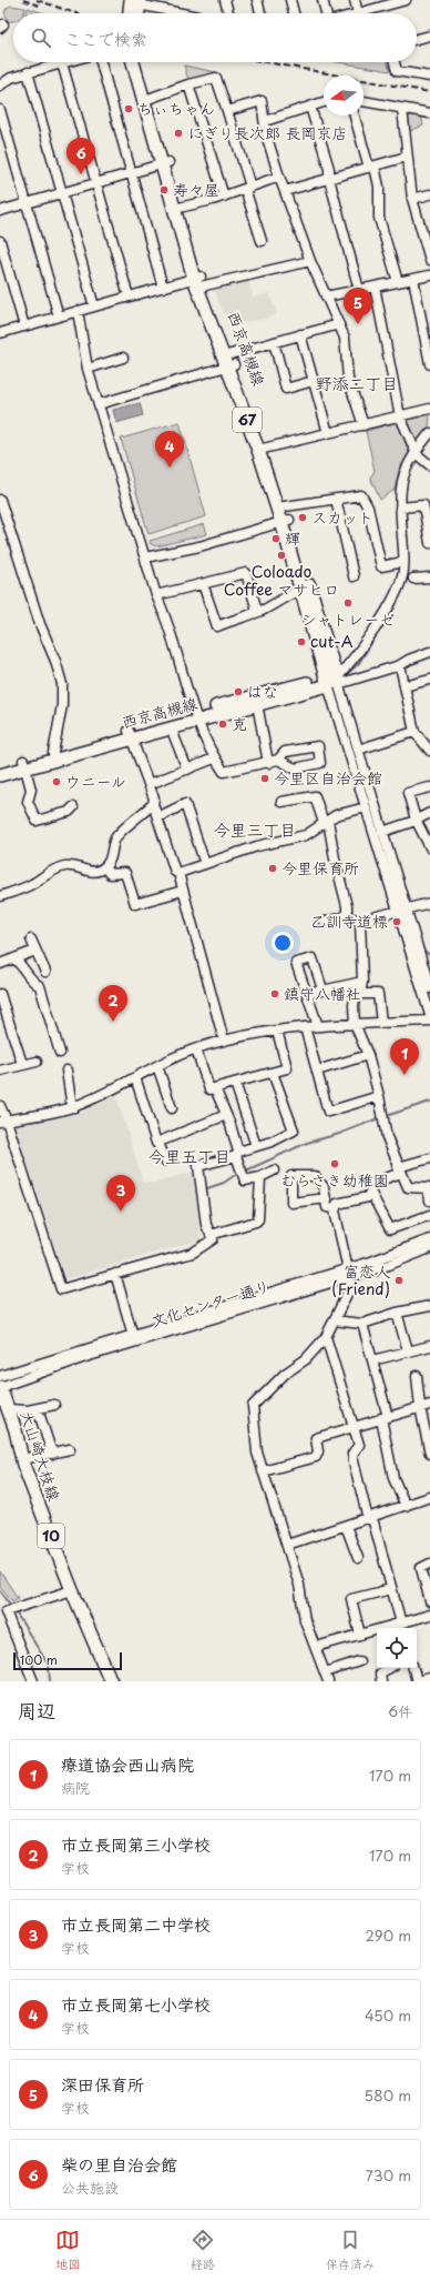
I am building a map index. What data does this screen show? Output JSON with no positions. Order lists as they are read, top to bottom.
{
  "streets": {
    "main road": [
      "西京高槻線",
      "67",
      "大山崎大枝線",
      "10"
    ],
    "street": ["文化センター通り"]
  },
  "crossings": [
    ["文化センター通り", "大山崎大枝線"]
  ],
  "districts": ["野添二丁目", "今里三丁目", "今里五丁目"],
  "places": [
    "ちぃちゃん",
    "にぎり長次郎 長岡京店",
    "寿々屋",
    "スカット",
    "輝",
    "Coloado Coffee マサヒロ",
    "シャトレーゼ",
    "cut-A",
    "はな",
    "克",
    "今里区自治会館",
    "ウニール",
    "今里保育所",
    "乙訓寺道標",
    "鎮守八幡社",
    "むらさき幼稚園",
    "富恋人 (Friend)"
  ],
  "scale_bar": "100 m",
  "north": "left",
  "page": {
    "search": "ここで検索",
    "pins": [
      "6",
      "5",
      "4",
      "2",
      "1",
      "3"
    ],
    "scale": "100 m",
    "heading": ["周辺", "6件"],
    "list": [
      {
        "mark": "1",
        "name": "療道協会西山病院",
        "note": "病院",
        "value": "170 m"
      },
      {
        "mark": "2",
        "name": "市立長岡第三小学校",
        "note": "学校",
        "value": "170 m"
      },
      {
        "mark": "3",
        "name": "市立長岡第二中学校",
        "note": "学校",
        "value": "290 m"
      },
      {
        "mark": "4",
        "name": "市立長岡第七小学校",
        "note": "学校",
        "value": "450 m"
      },
      {
        "mark": "5",
        "name": "深田保育所",
        "note": "学校",
        "value": "580 m"
      },
      {
        "mark": "6",
        "name": "柴の里自治会館",
        "note": "公共施設",
        "value": "730 m"
      }
    ],
    "nav": ["地図", "経路", "保存済み"]
  }
}
